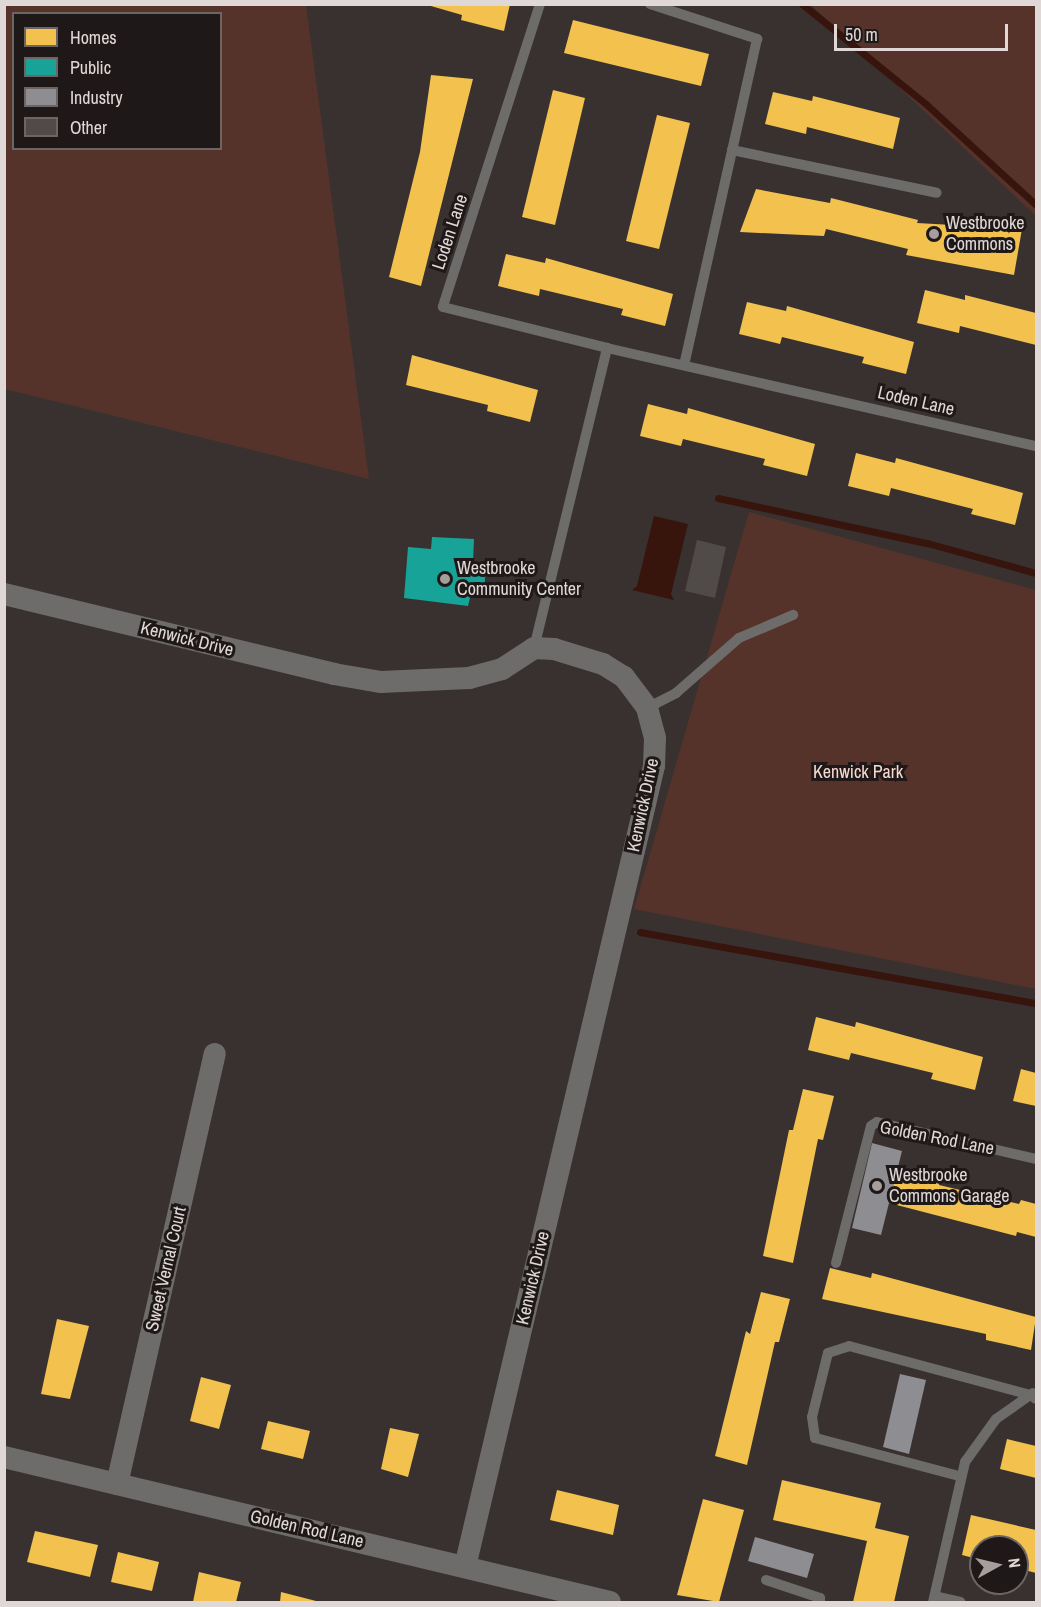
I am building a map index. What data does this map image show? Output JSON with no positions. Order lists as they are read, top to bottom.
{
  "streets": {
    "street": ["Kenwick Drive", "Golden Rod Lane", "Sweet Vernal Court"],
    "lane": ["Loden Lane"]
  },
  "crossings": [
    ["Kenwick Drive", "Golden Rod Lane"],
    ["Golden Rod Lane", "Sweet Vernal Court"]
  ],
  "parks": ["Kenwick Park"],
  "places": ["Westbrooke Commons", "Westbrooke Community Center", "Westbrooke Commons Garage"],
  "legend": [
    "Homes",
    "Public",
    "Industry",
    "Other"
  ],
  "scale_bar": "50 m",
  "north": "right"
}
